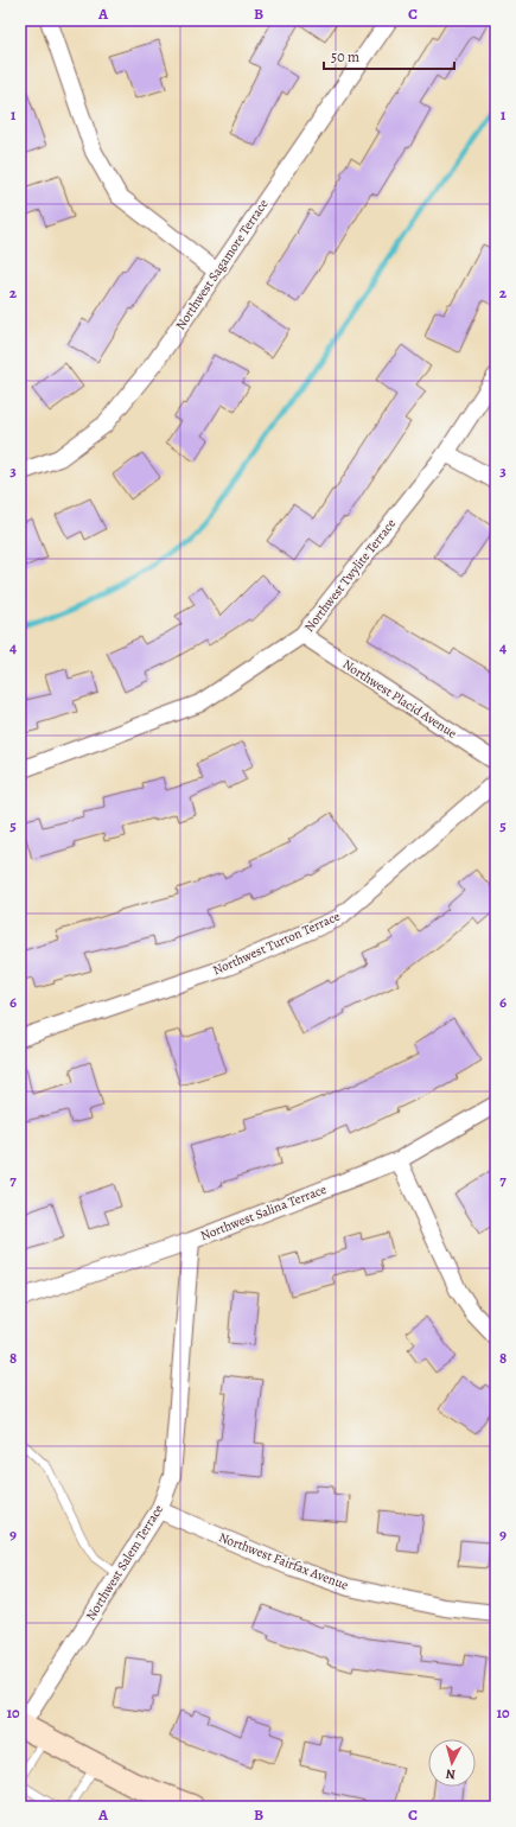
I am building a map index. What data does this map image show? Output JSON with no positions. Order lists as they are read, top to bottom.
{
  "streets": {
    "street": [
      "Northwest Sagamore Terrace",
      "Northwest Twylite Terrace",
      "Northwest Placid Avenue",
      "Northwest Turton Terrace",
      "Northwest Salina Terrace",
      "Northwest Fairfax Avenue",
      "Northwest Salem Terrace"
    ]
  },
  "crossings": [
    ["Northwest Twylite Terrace", "Northwest Placid Avenue"],
    ["Northwest Salina Terrace", "Northwest Salem Terrace"],
    ["Northwest Fairfax Avenue", "Northwest Salem Terrace"]
  ],
  "scale_bar": "50 m",
  "north": "bottom",
  "grid": {
    "columns": ["A", "B", "C"],
    "rows": [
      "1",
      "2",
      "3",
      "4",
      "5",
      "6",
      "7",
      "8",
      "9",
      "10"
    ]
  }
}
